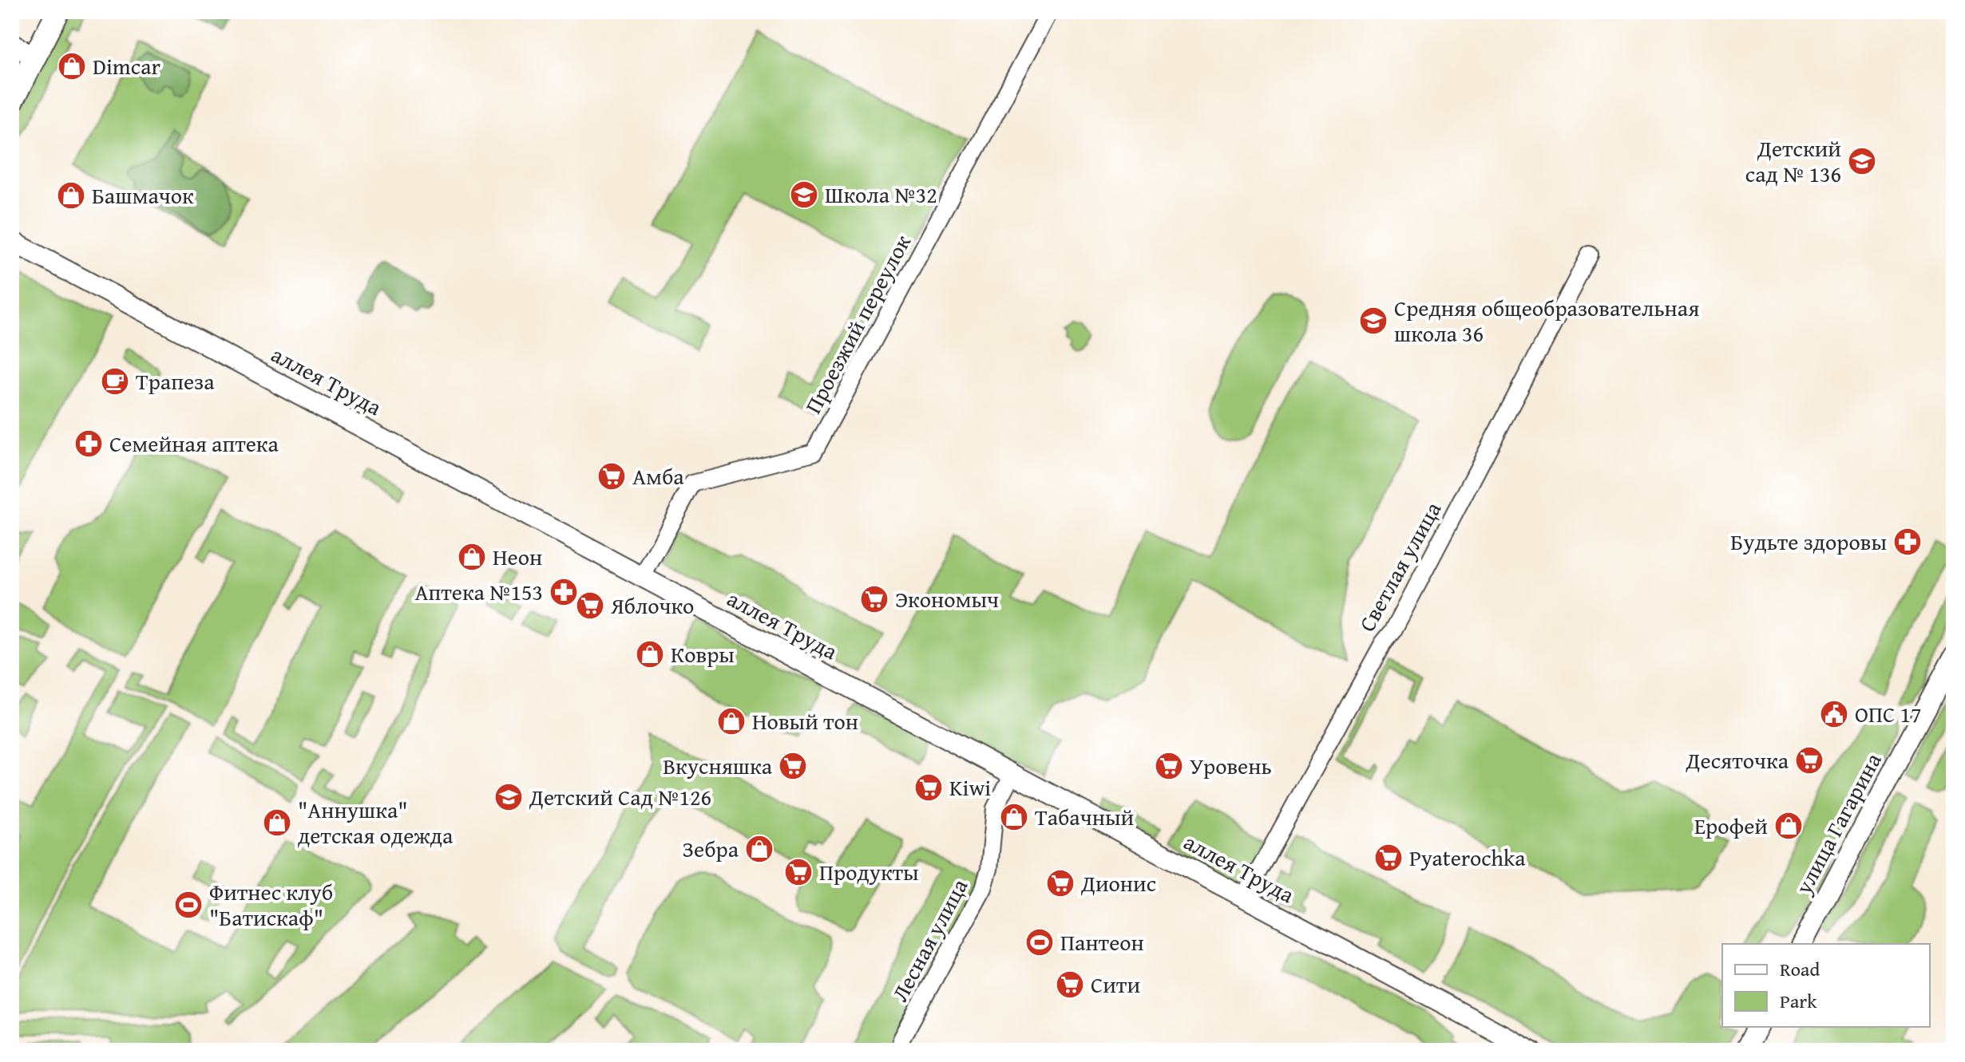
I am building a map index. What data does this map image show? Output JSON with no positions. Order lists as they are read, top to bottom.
{
  "streets": {
    "street": [
      "Проезжий переулок",
      "аллея Труда",
      "Светлая улица",
      "улица Гагарина",
      "Лесная улица"
    ]
  },
  "crossings": [
    ["Проезжий переулок", "аллея Труда"],
    ["аллея Труда", "Светлая улица"],
    ["аллея Труда", "Лесная улица"]
  ],
  "places": {
    "shop": [
      "Dimcar",
      "Башмачок",
      "Неон",
      "Ковры",
      "Новый тон",
      "Табачный",
      "\"Аннушка\" детская одежда",
      "Ерофей",
      "Зебра"
    ],
    "school or university": [
      "Детский сад № 136",
      "Школа №32",
      "Средняя общеобразовательная школа 36",
      "Детский Сад №126"
    ],
    "cafe": ["Трапеза"],
    "pharmacy": ["Семейная аптека", "Будьте здоровы", "Аптека №153"],
    "supermarket": [
      "Амба",
      "Экономыч",
      "Яблочко",
      "Десяточка",
      "Вкусняшка",
      "Уровень",
      "Kiwi",
      "Pyaterochka",
      "Продукты",
      "Дионис",
      "Сити"
    ],
    "public building": ["ОПС 17"],
    "sports": ["Фитнес клуб \"Батискаф\"", "Пантеон"]
  },
  "legend": ["Road", "Park"]
}
